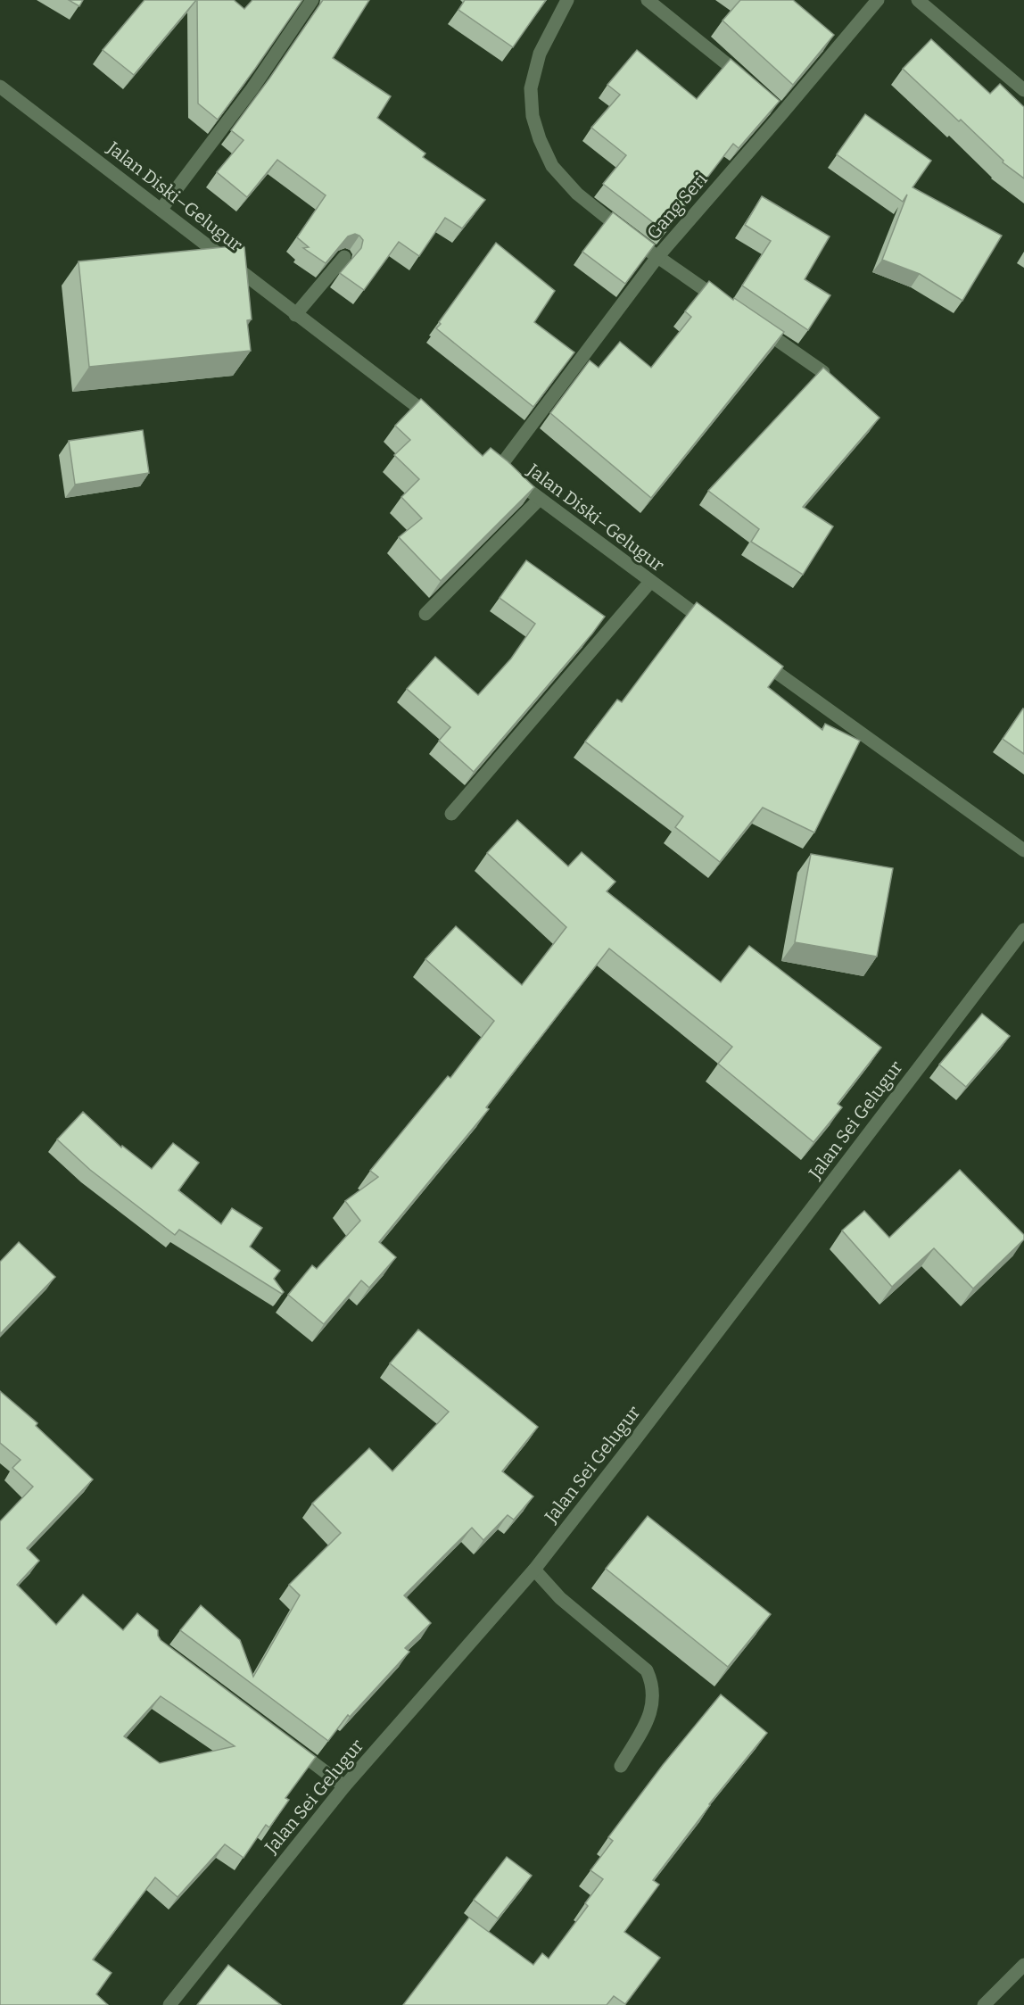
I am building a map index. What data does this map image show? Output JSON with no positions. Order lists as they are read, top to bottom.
{
  "streets": {
    "street": ["Jalan Diski–Gelugur", "Gang Seri", "Jalan Sei Gelugur"]
  },
  "crossings": [
    ["Jalan Diski–Gelugur", "Gang Seri"]
  ]
}
